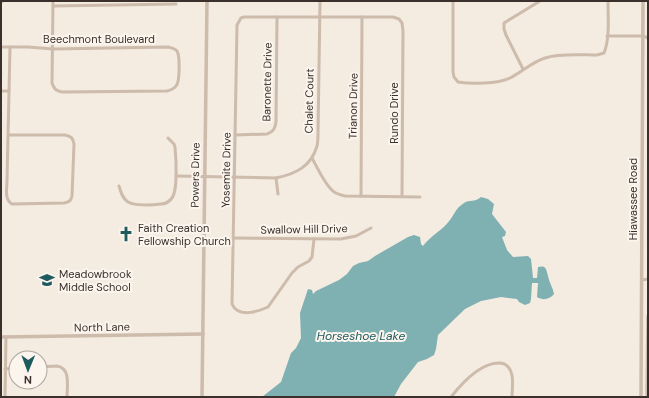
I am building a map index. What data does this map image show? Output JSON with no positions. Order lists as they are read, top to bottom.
{
  "streets": {
    "street": [
      "Beechmont Boulevard",
      "Baronette Drive",
      "Chalet Court",
      "Trianon Drive",
      "Rundo Drive",
      "Yosemite Drive",
      "Powers Drive",
      "Hiawassee Road",
      "Swallow Hill Drive",
      "North Lane"
    ]
  },
  "crossings": [
    ["Baronette Drive", "Yosemite Drive"],
    ["Trianon Drive", "Rundo Drive"],
    ["Yosemite Drive", "Swallow Hill Drive"],
    ["Powers Drive", "North Lane"]
  ],
  "water": ["Horseshoe Lake"],
  "places": {
    "church": ["Faith Creation Fellowship Church"],
    "school or university": ["Meadowbrook Middle School"]
  },
  "north": "bottom"
}
